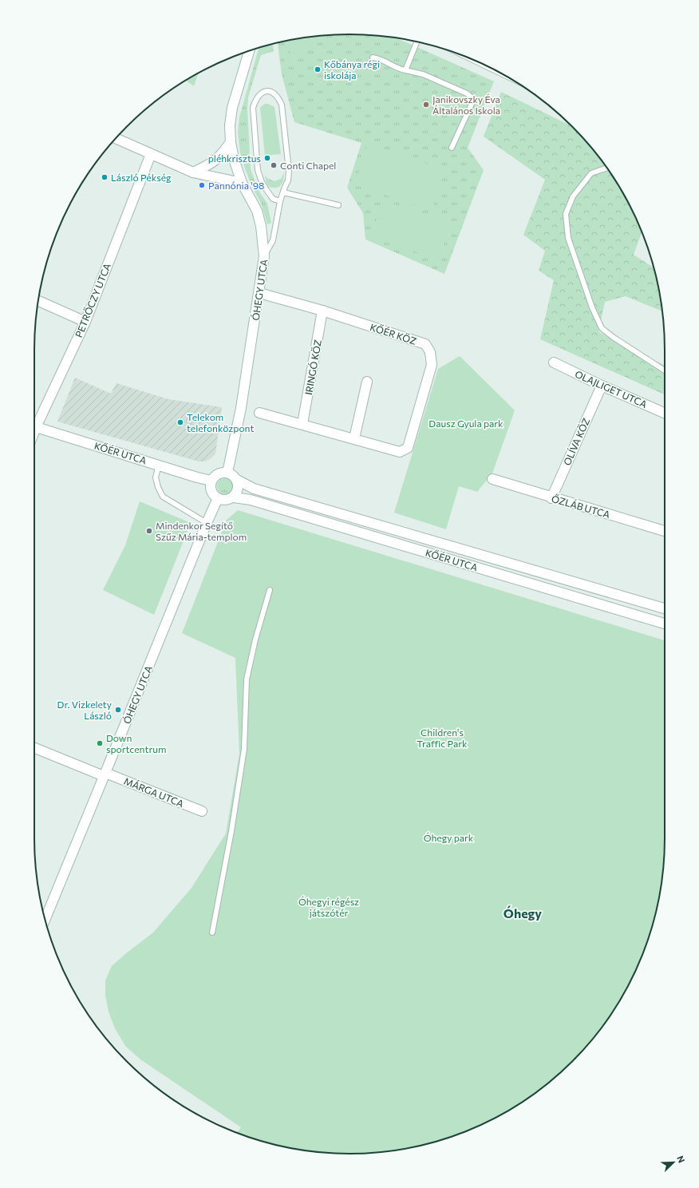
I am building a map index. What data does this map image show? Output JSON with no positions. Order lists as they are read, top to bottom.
{
  "streets": {
    "street": [
      "ÓHEGY UTCA",
      "PETRŐCZY UTCA",
      "KŐÉR KÖZ",
      "IRINGÓ KÖZ",
      "OLAJLIGET UTCA",
      "OLÍVA KÖZ",
      "KŐÉR UTCA",
      "ŐZLÁB UTCA",
      "MÁRGA UTCA"
    ]
  },
  "crossings": [
    ["ÓHEGY UTCA", "KŐÉR KÖZ"],
    ["ÓHEGY UTCA", "KŐÉR UTCA"],
    ["ÓHEGY UTCA", "MÁRGA UTCA"],
    ["KŐÉR KÖZ", "IRINGÓ KÖZ"],
    ["OLAJLIGET UTCA", "OLÍVA KÖZ"],
    ["OLÍVA KÖZ", "ŐZLÁB UTCA"]
  ],
  "districts": ["Óhegy"],
  "parks": [
    "Dausz Gyula park",
    "Children's Traffic Park",
    "Óhegy park",
    "Óhegyi régész játszótér"
  ],
  "places": [
    "Kőbánya régi iskolája",
    "Janikovszky Éva Általános Iskola",
    "pléhkrisztus",
    "Conti Chapel",
    "László Pékség",
    "Pannónia '98",
    "Telekom telefonközpont",
    "Mindenkor Segítő Szűz Mária-templom",
    "Dr. Vizkelety László",
    "Down sportcentrum"
  ],
  "north": "top right"
}
